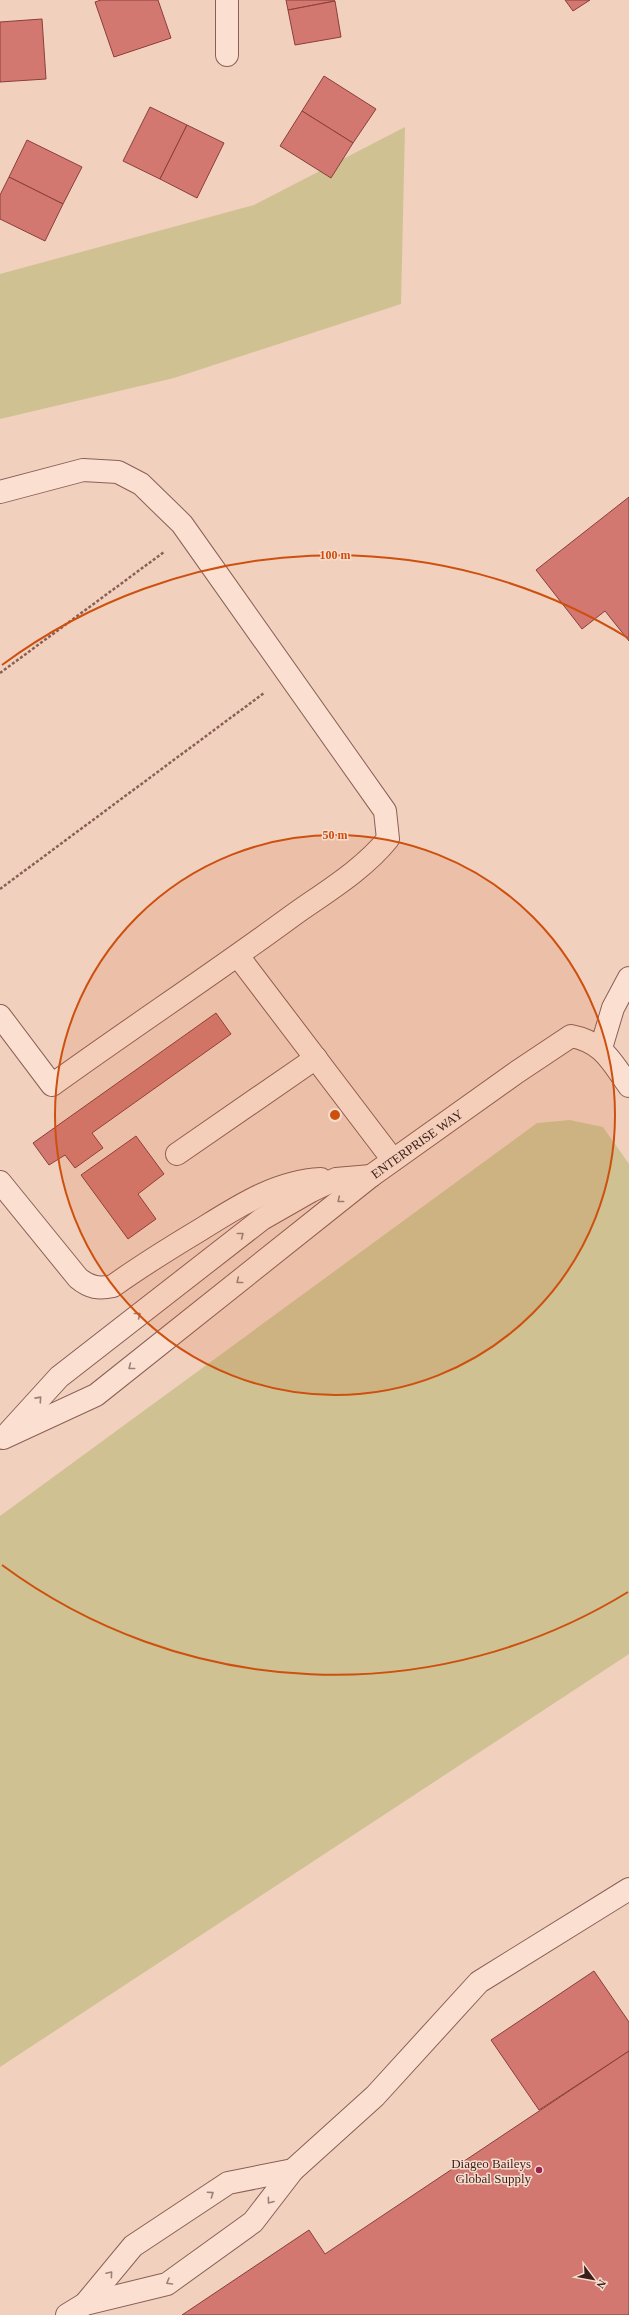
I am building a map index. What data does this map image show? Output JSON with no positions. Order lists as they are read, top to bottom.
{
  "streets": {
    "street": ["ENTERPRISE WAY"]
  },
  "places": ["Diageo Baileys Global Supply"],
  "north": "bottom right",
  "rings": ["100 m", "50 m"]
}
